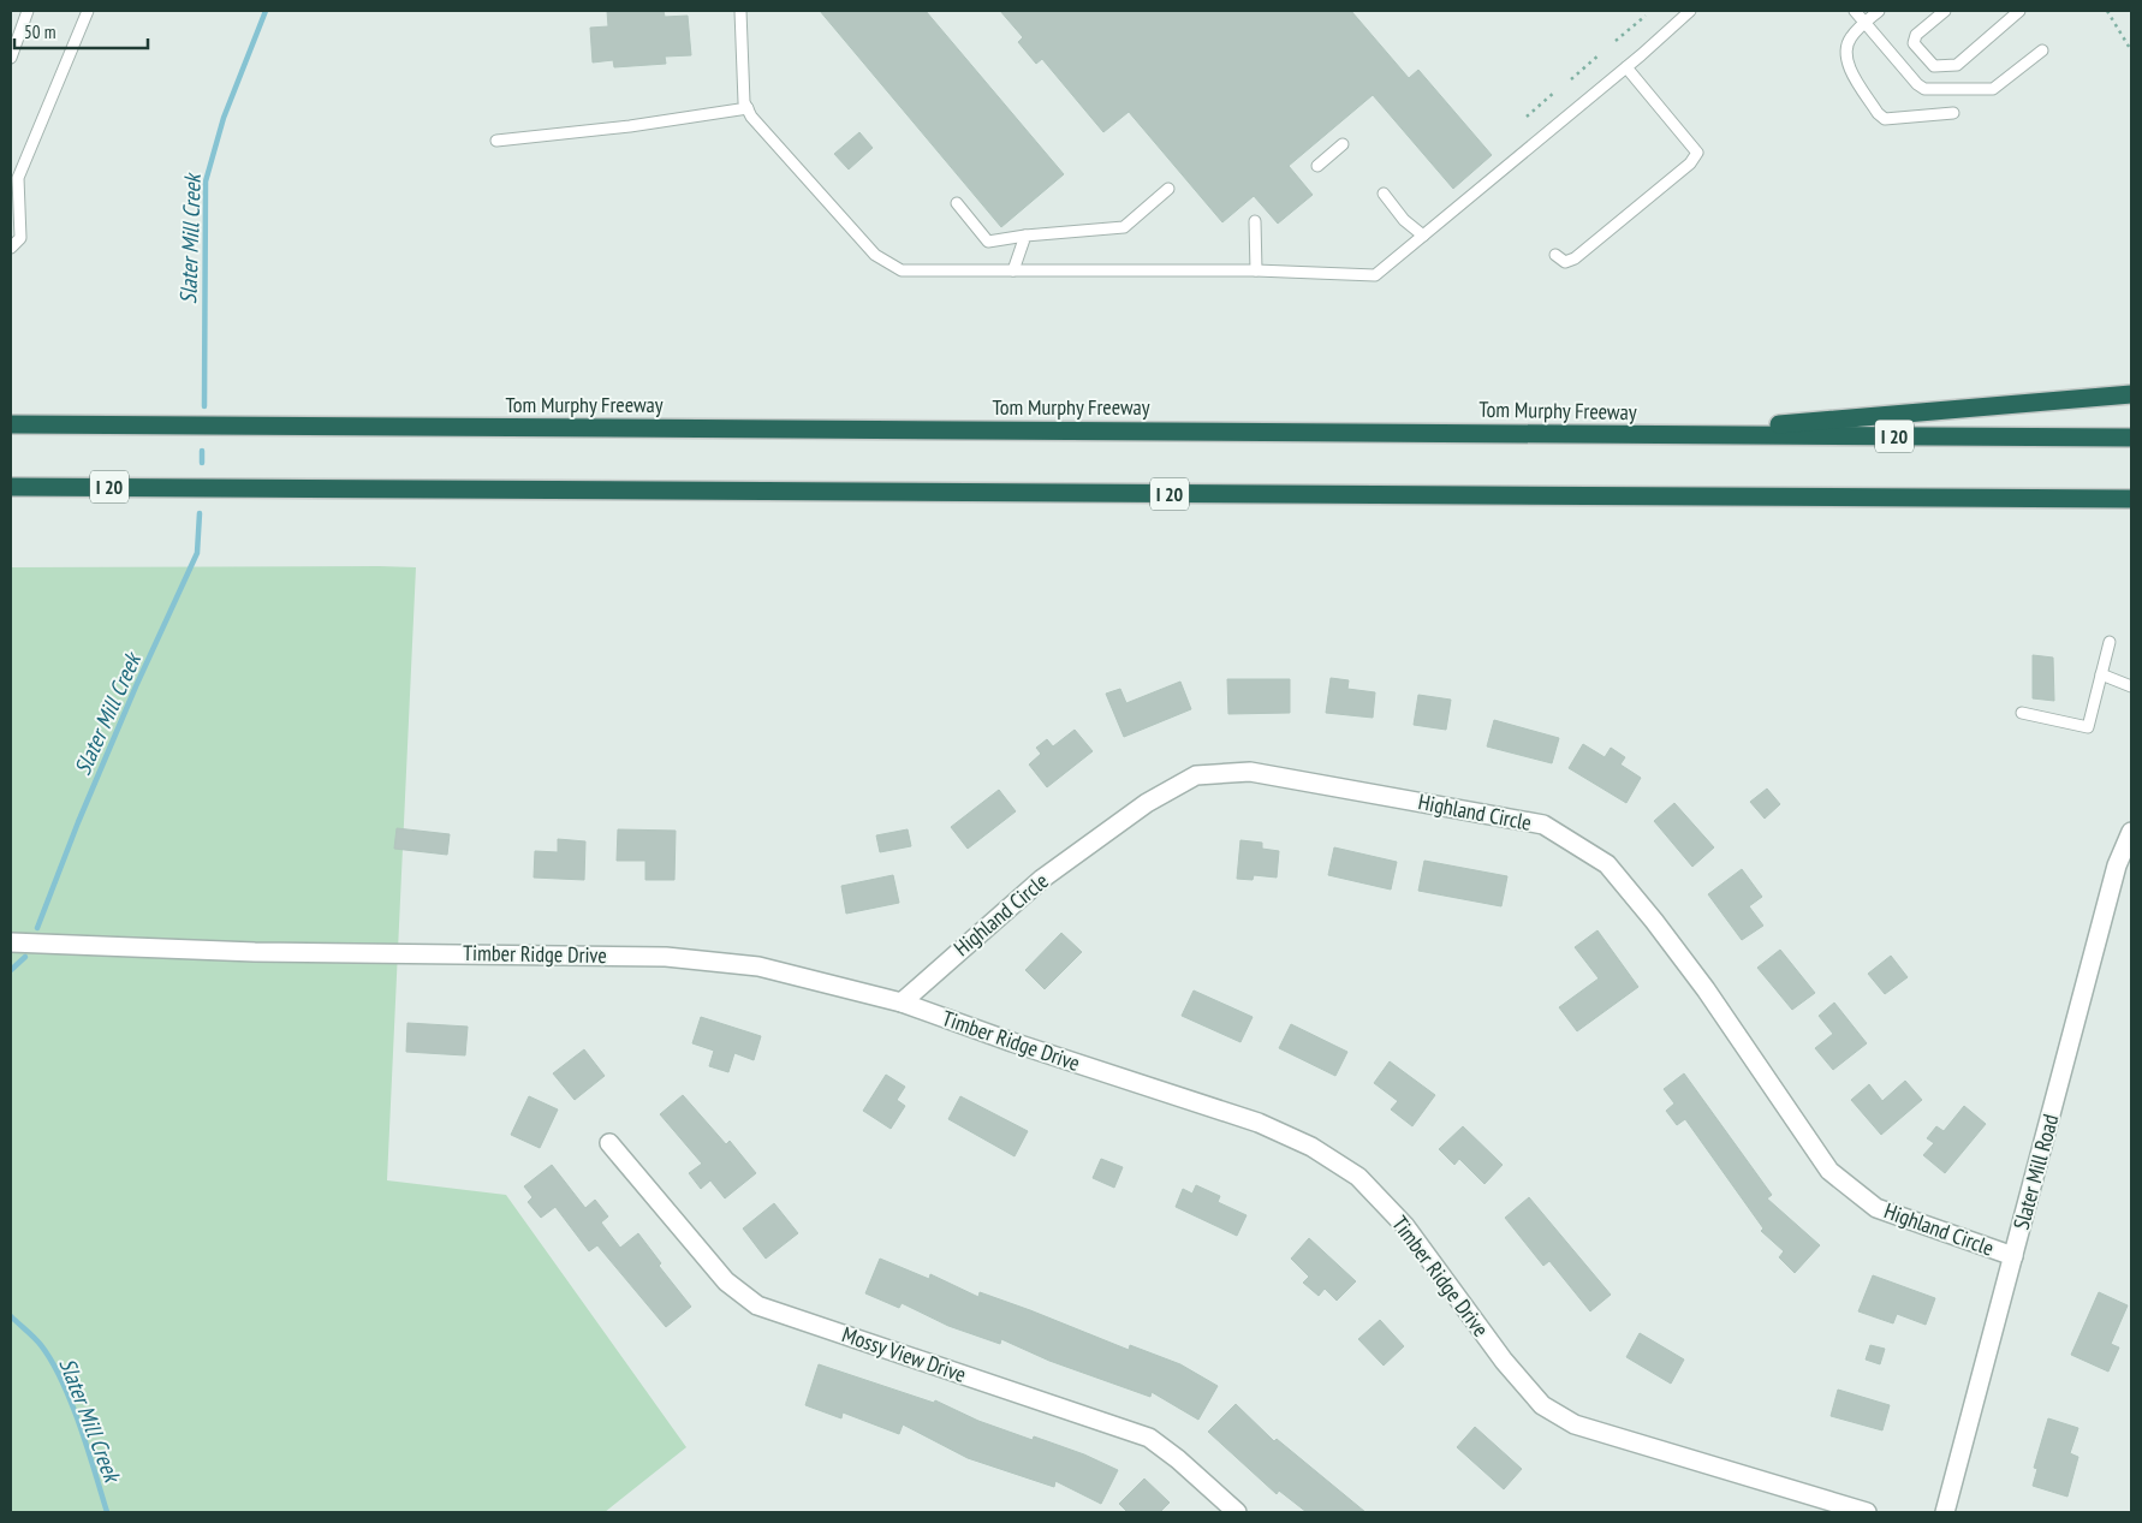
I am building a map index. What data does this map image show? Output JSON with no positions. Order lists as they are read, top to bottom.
{
  "streets": {
    "highway": ["Tom Murphy Freeway", "I 20"],
    "street": [
      "Highland Circle",
      "Timber Ridge Drive",
      "Slater Mill Road",
      "Mossy View Drive"
    ]
  },
  "crossings": [
    ["Highland Circle", "Timber Ridge Drive"],
    ["Highland Circle", "Slater Mill Road"]
  ],
  "water": ["Slater Mill Creek"],
  "scale_bar": "50 m"
}
